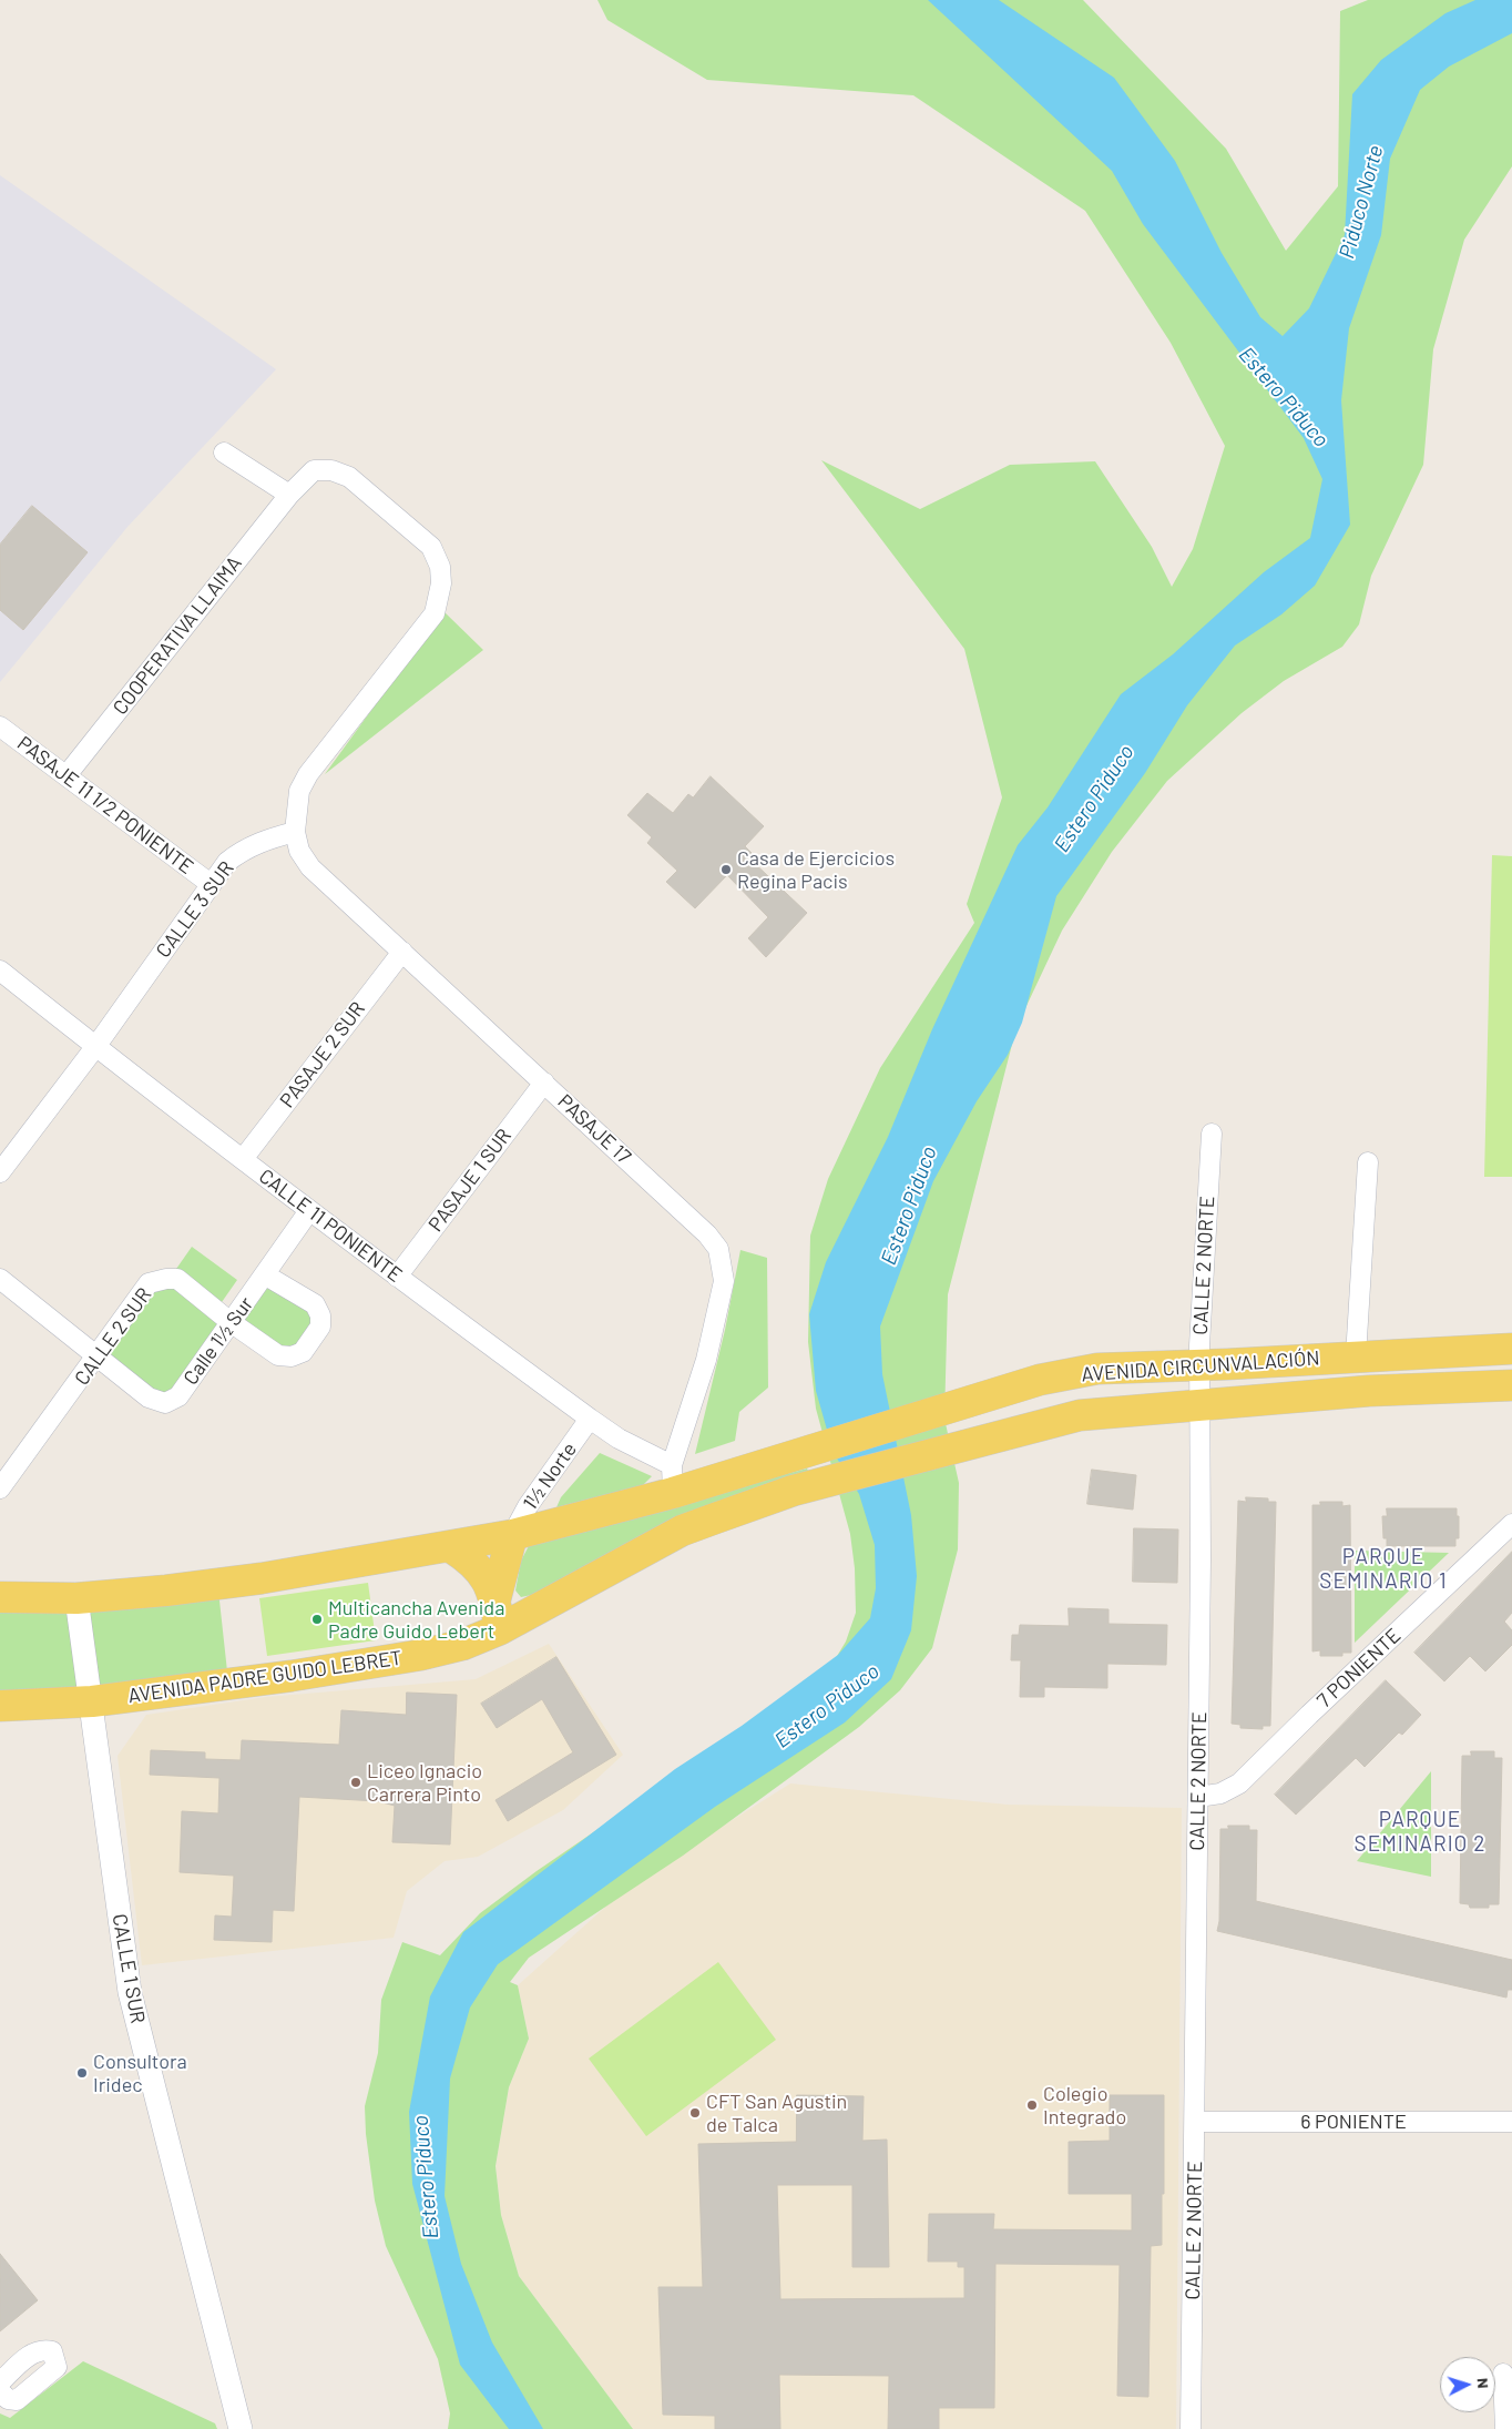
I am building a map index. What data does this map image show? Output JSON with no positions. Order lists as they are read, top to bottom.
{
  "streets": {
    "main road": ["AVENIDA CIRCUNVALACIÓN", "AVENIDA PADRE GUIDO LEBRET"],
    "street": [
      "COOPERATIVA LLAIMA",
      "PASAJE 11 1/2 PONIENTE",
      "CALLE 3 SUR",
      "PASAJE 2 SUR",
      "PASAJE 17",
      "PASAJE 1 SUR",
      "CALLE 11 PONIENTE",
      "CALLE 2 NORTE",
      "CALLE 2 SUR",
      "Calle 1½ Sur",
      "1½ Norte",
      "7 PONIENTE",
      "CALLE 1 SUR",
      "6 PONIENTE"
    ]
  },
  "crossings": [
    ["COOPERATIVA LLAIMA", "PASAJE 11 1/2 PONIENTE"],
    ["COOPERATIVA LLAIMA", "CALLE 3 SUR"],
    ["COOPERATIVA LLAIMA", "PASAJE 17"],
    ["PASAJE 11 1/2 PONIENTE", "CALLE 3 SUR"],
    ["CALLE 3 SUR", "PASAJE 17"],
    ["CALLE 3 SUR", "CALLE 11 PONIENTE"],
    ["PASAJE 2 SUR", "PASAJE 17"],
    ["PASAJE 2 SUR", "CALLE 11 PONIENTE"],
    ["PASAJE 17", "PASAJE 1 SUR"],
    ["PASAJE 17", "CALLE 11 PONIENTE"],
    ["PASAJE 17", "AVENIDA CIRCUNVALACIÓN"],
    ["PASAJE 1 SUR", "CALLE 11 PONIENTE"],
    ["CALLE 11 PONIENTE", "Calle 1½ Sur"],
    ["CALLE 11 PONIENTE", "AVENIDA CIRCUNVALACIÓN"],
    ["CALLE 11 PONIENTE", "1½ Norte"],
    ["CALLE 2 NORTE", "AVENIDA CIRCUNVALACIÓN"],
    ["CALLE 2 NORTE", "7 PONIENTE"],
    ["CALLE 2 NORTE", "6 PONIENTE"],
    ["CALLE 2 SUR", "Calle 1½ Sur"],
    ["AVENIDA CIRCUNVALACIÓN", "AVENIDA PADRE GUIDO LEBRET"],
    ["AVENIDA PADRE GUIDO LEBRET", "CALLE 1 SUR"]
  ],
  "districts": ["PARQUE SEMINARIO 1", "PARQUE SEMINARIO 2"],
  "water": ["Piduco Norte", "Estero Piduco"],
  "places": [
    "Casa de Ejercicios Regina Pacis",
    "Multicancha Avenida Padre Guido Lebert",
    "Liceo Ignacio Carrera Pinto",
    "Consultora Iridec",
    "Colegio Integrado",
    "CFT San Agustin de Talca"
  ],
  "north": "right"
}
